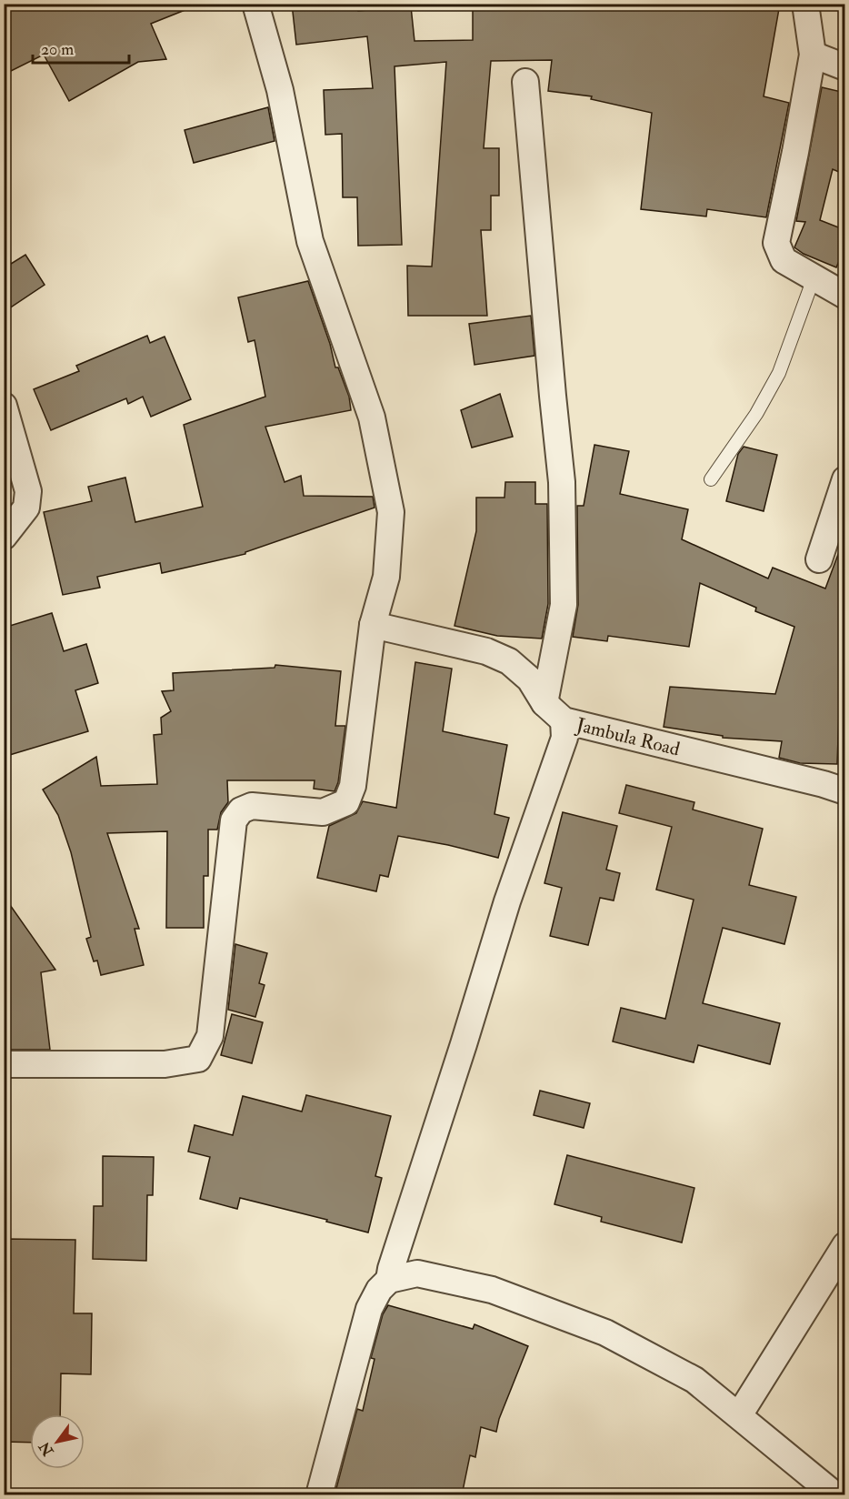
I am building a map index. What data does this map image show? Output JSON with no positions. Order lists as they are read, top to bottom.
{
  "streets": {
    "street": ["Jambula Road"]
  },
  "scale_bar": "20 m",
  "north": "bottom left"
}
